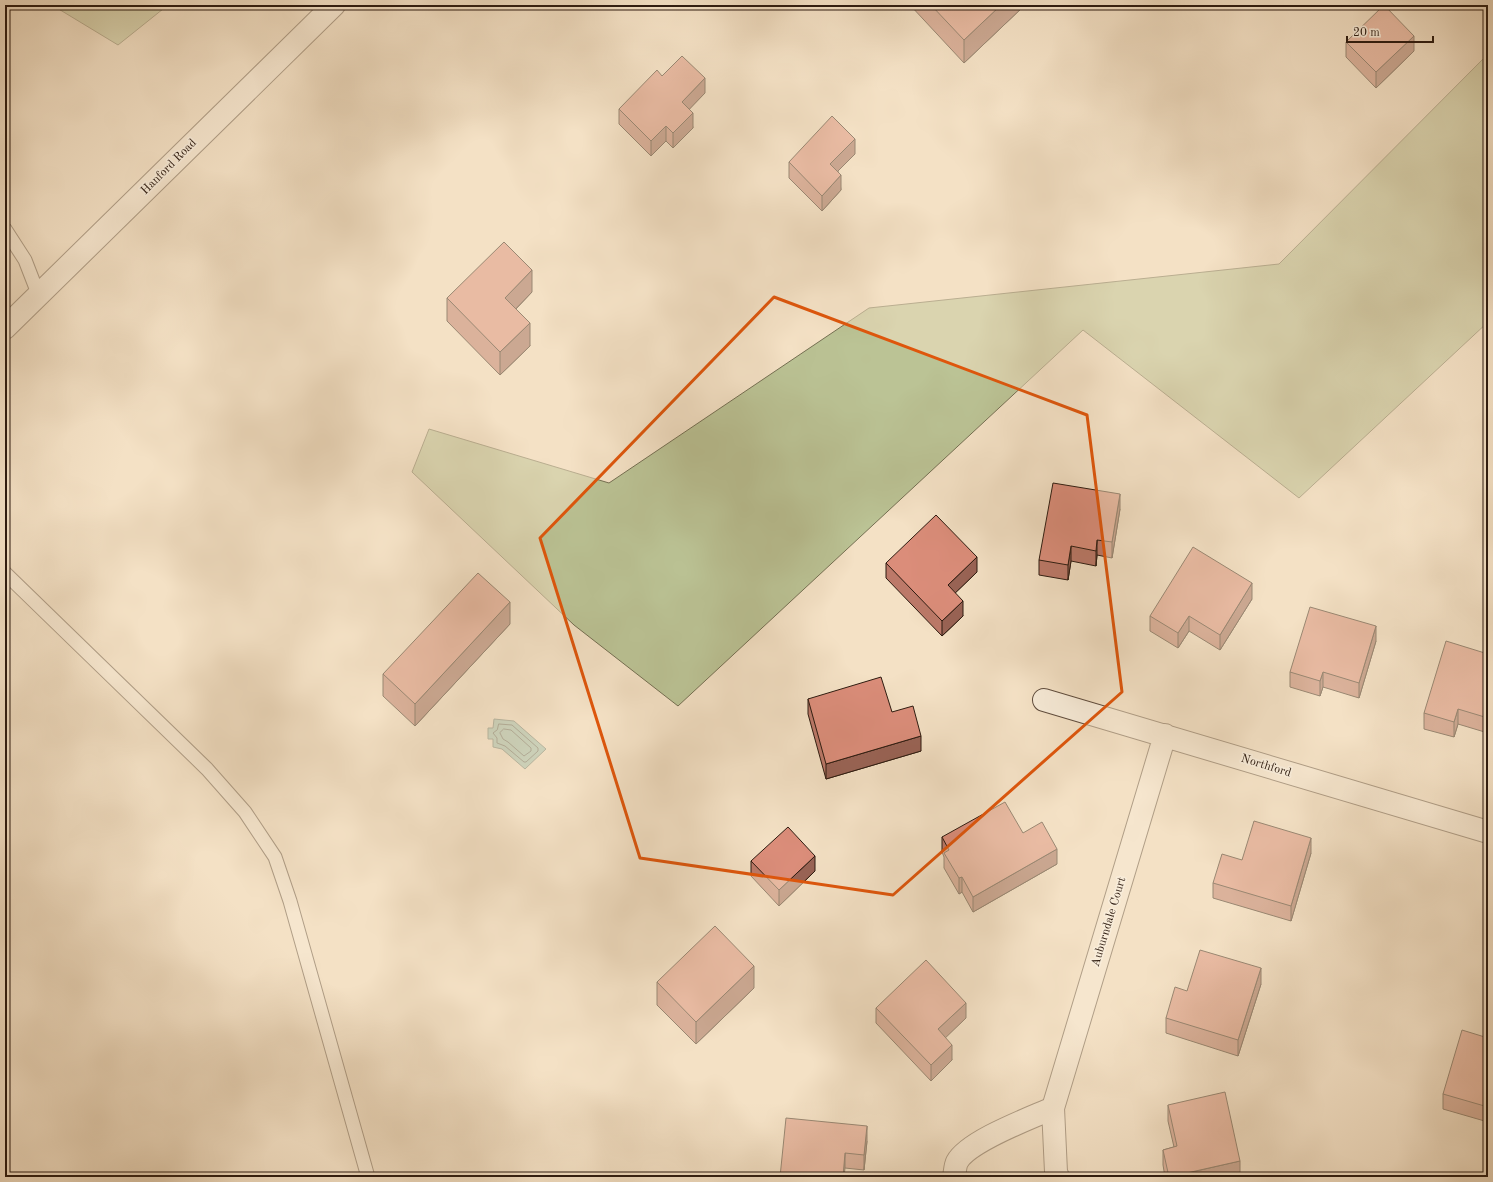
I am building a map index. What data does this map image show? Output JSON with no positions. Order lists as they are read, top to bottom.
{
  "streets": {
    "street": ["Hanford Road", "Northford", "Auburndale Court"]
  },
  "crossings": [
    ["Northford", "Auburndale Court"]
  ],
  "scale_bar": "20 m"
}
